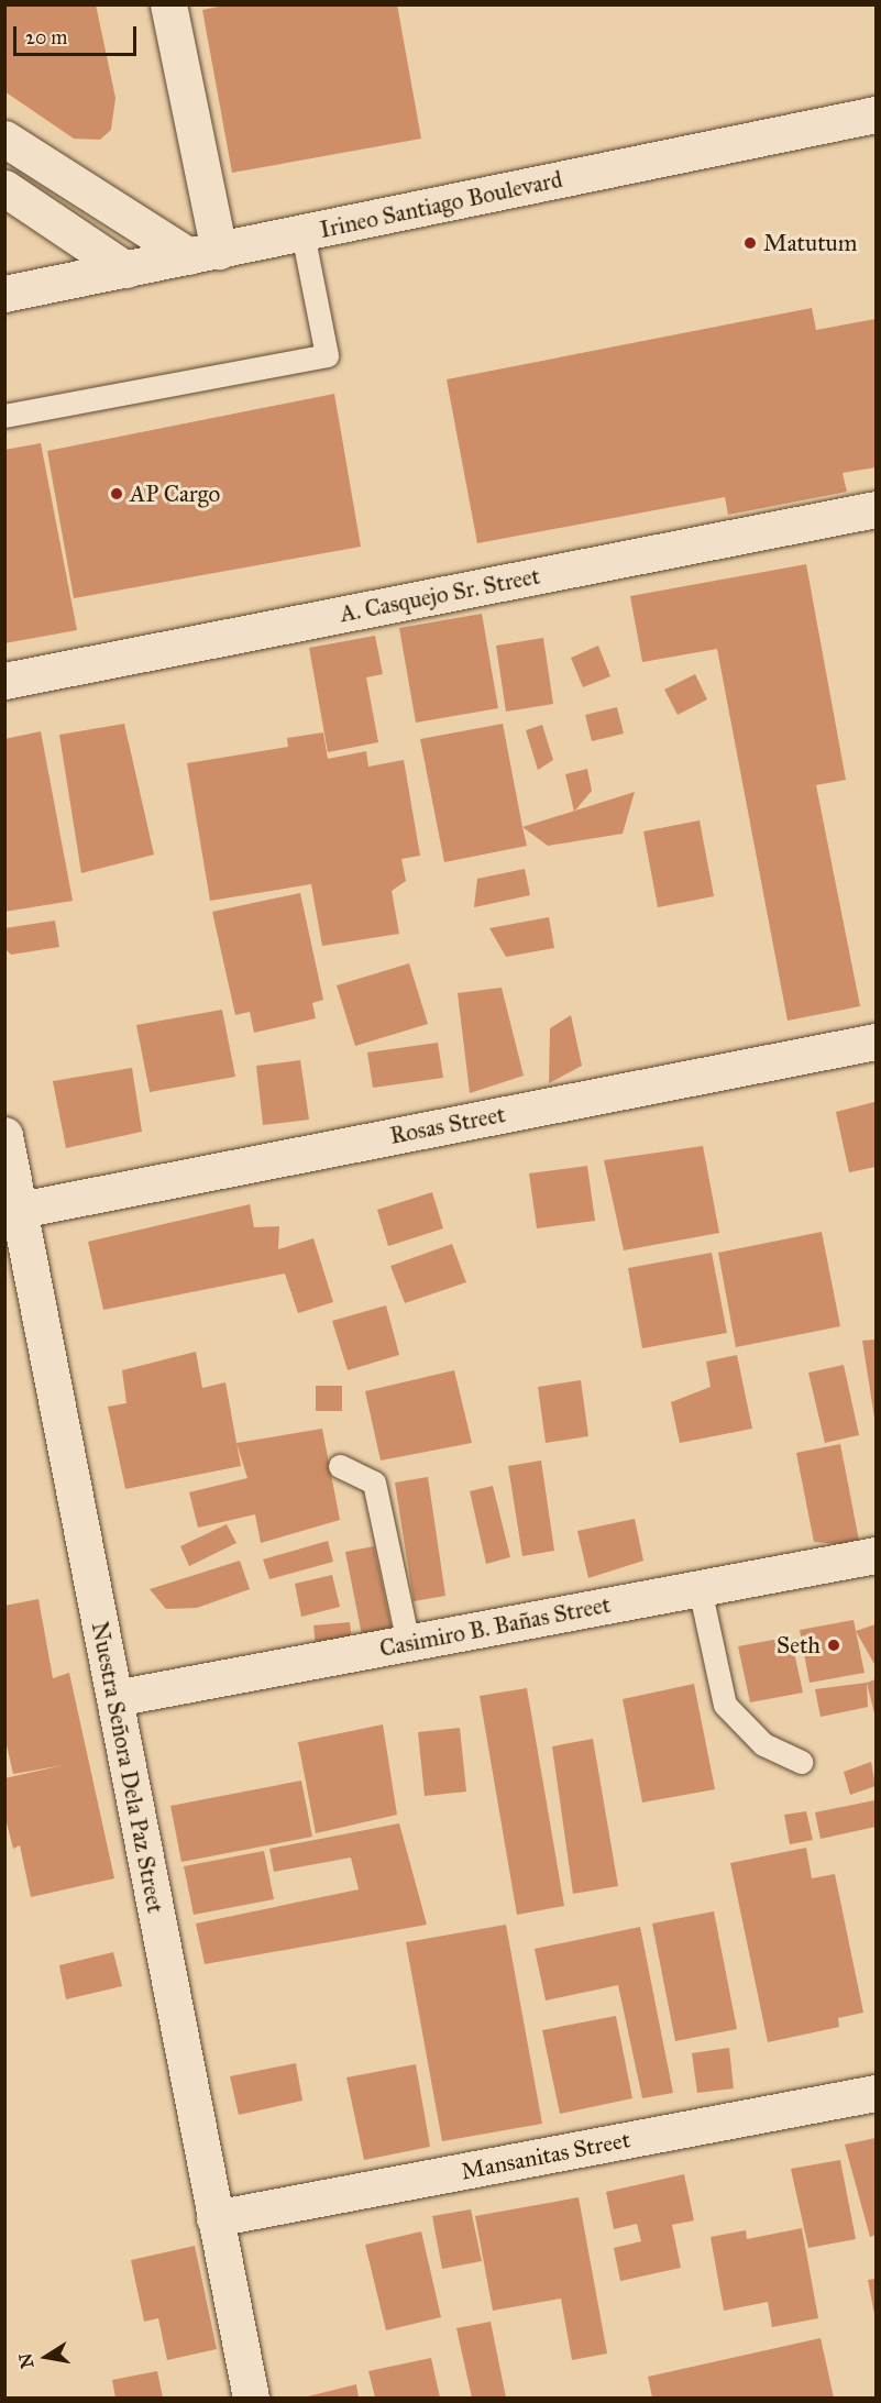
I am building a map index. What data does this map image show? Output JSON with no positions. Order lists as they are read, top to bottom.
{
  "streets": {
    "street": [
      "Irineo Santiago Boulevard",
      "A. Casquejo Sr. Street",
      "Rosas Street",
      "Casimiro B. Bañas Street",
      "Nuestra Señora Dela Paz Street",
      "Mansanitas Street"
    ]
  },
  "crossings": [
    ["Rosas Street", "Nuestra Señora Dela Paz Street"],
    ["Casimiro B. Bañas Street", "Nuestra Señora Dela Paz Street"],
    ["Nuestra Señora Dela Paz Street", "Mansanitas Street"]
  ],
  "places": ["Matutum", "AP Cargo", "Seth"],
  "scale_bar": "20 m",
  "north": "left"
}
